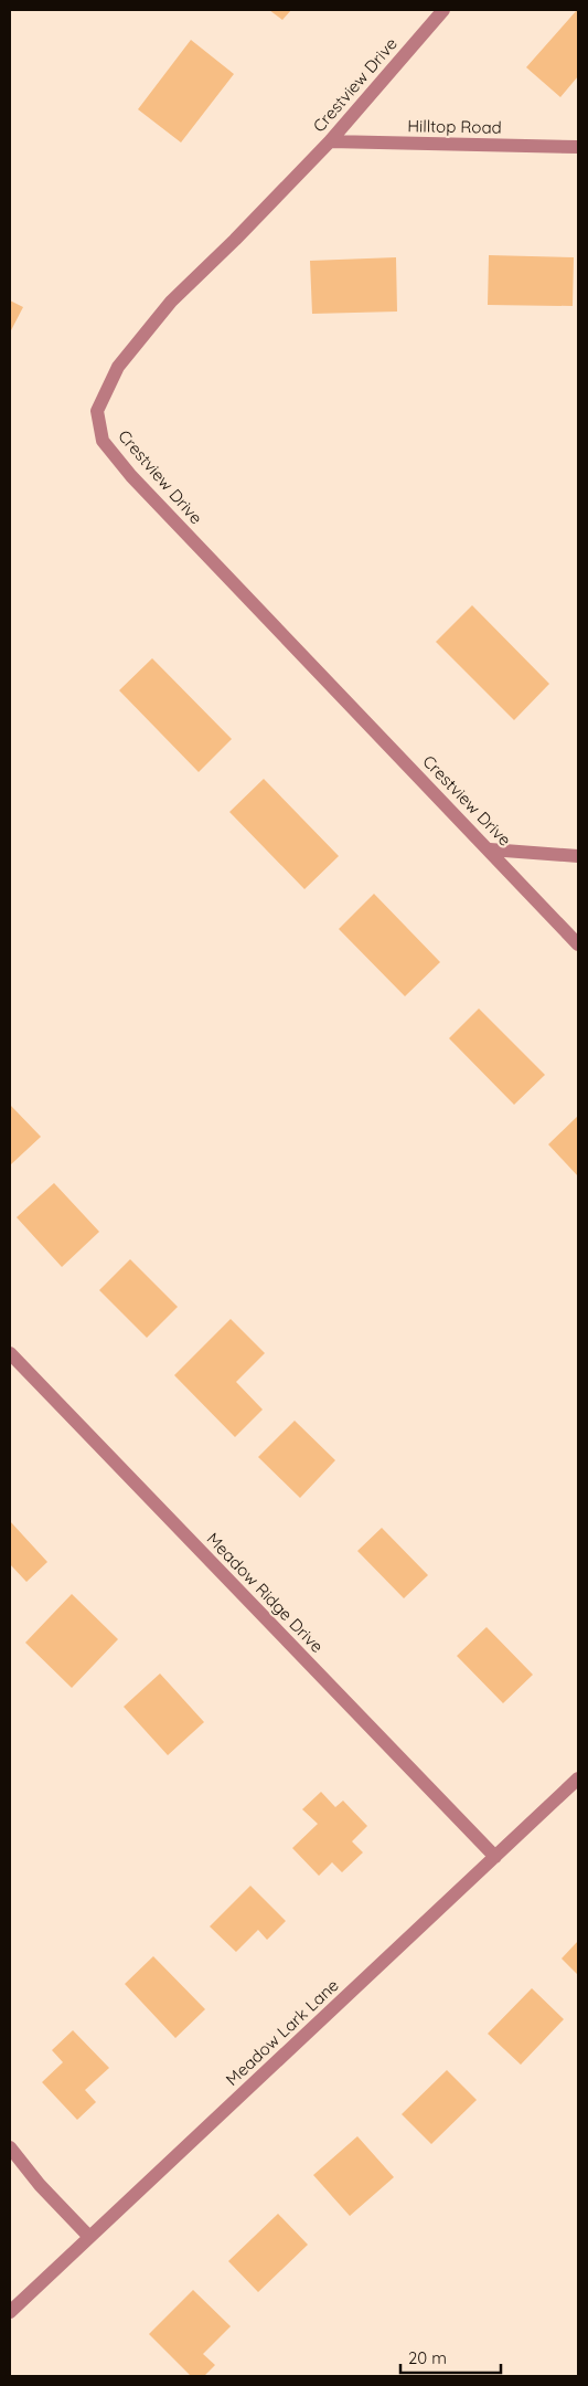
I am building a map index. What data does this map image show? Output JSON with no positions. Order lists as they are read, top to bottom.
{
  "streets": {
    "street": [
      "Crestview Drive",
      "Hilltop Road",
      "Meadow Ridge Drive",
      "Meadow Lark Lane"
    ]
  },
  "crossings": [
    ["Crestview Drive", "Hilltop Road"],
    ["Meadow Ridge Drive", "Meadow Lark Lane"]
  ],
  "scale_bar": "20 m"
}
